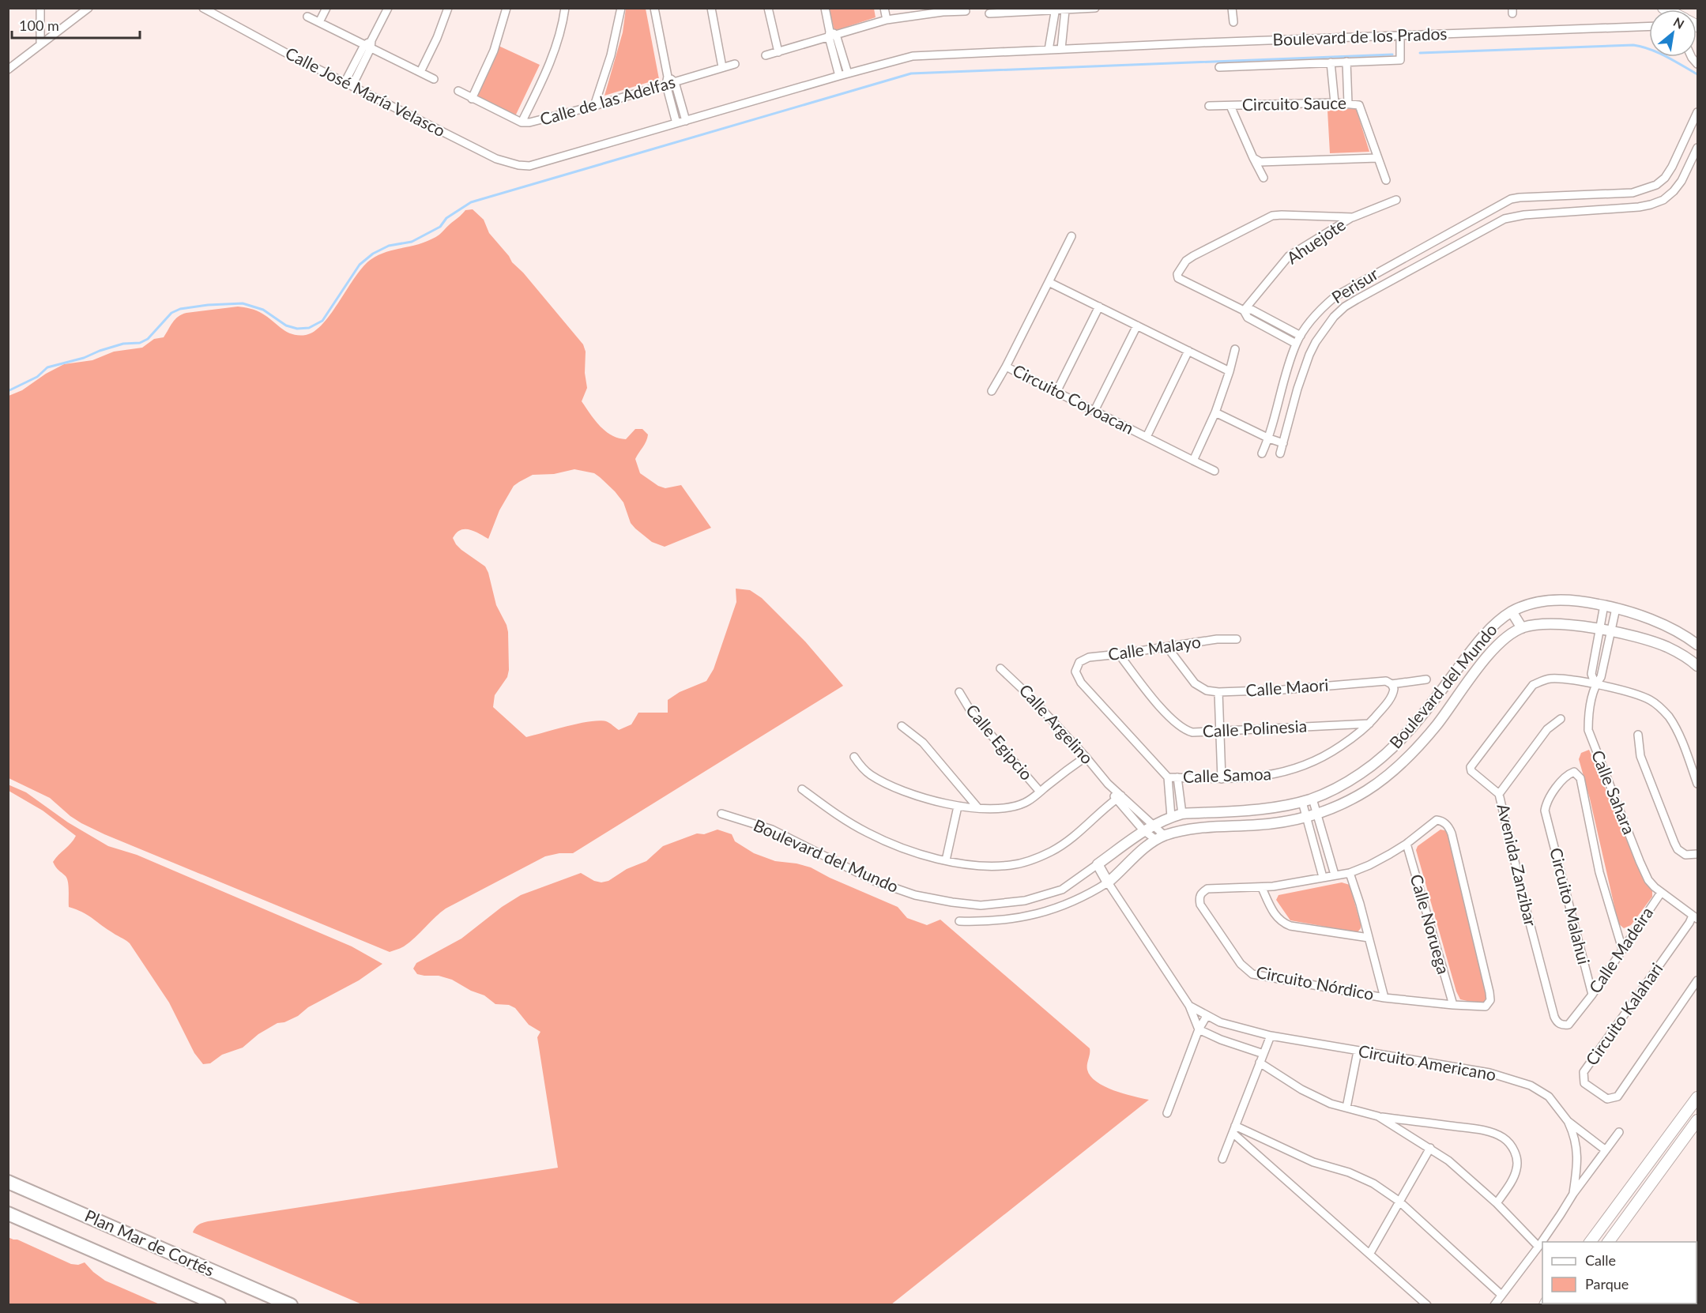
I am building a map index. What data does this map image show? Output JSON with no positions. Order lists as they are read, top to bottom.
{
  "streets": {
    "highway": ["Plan Mar de Cortés"],
    "street": [
      "Boulevard de los Prados",
      "Calle José María Velasco",
      "Calle de las Adelfas",
      "Circuito Sauce",
      "Ahuejote",
      "Perisur",
      "Circuito Coyoacan",
      "Calle Malayo",
      "Boulevard del Mundo",
      "Calle Maori",
      "Calle Argelino",
      "Calle Polinesia",
      "Calle Egipcio",
      "Calle Samoa",
      "Calle Sahara",
      "Avenida Zanzibar",
      "Circuito Malahui",
      "Calle Noruega",
      "Calle Madeira",
      "Circuito Nórdico",
      "Circuito Kalahari",
      "Circuito Americano"
    ]
  },
  "crossings": [
    ["Boulevard de los Prados", "Calle José María Velasco"],
    ["Calle Malayo", "Calle Maori"],
    ["Calle Malayo", "Calle Polinesia"],
    ["Calle Malayo", "Calle Samoa"],
    ["Boulevard del Mundo", "Calle Argelino"],
    ["Calle Maori", "Calle Samoa"],
    ["Calle Polinesia", "Calle Samoa"],
    ["Calle Sahara", "Avenida Zanzibar"],
    ["Calle Sahara", "Calle Madeira"],
    ["Calle Sahara", "Circuito Kalahari"],
    ["Avenida Zanzibar", "Calle Madeira"],
    ["Circuito Malahui", "Calle Madeira"],
    ["Calle Noruega", "Circuito Nórdico"],
    ["Calle Madeira", "Circuito Kalahari"]
  ],
  "legend": ["Calle", "Parque"],
  "scale_bar": "100 m",
  "north": "top right"
}
